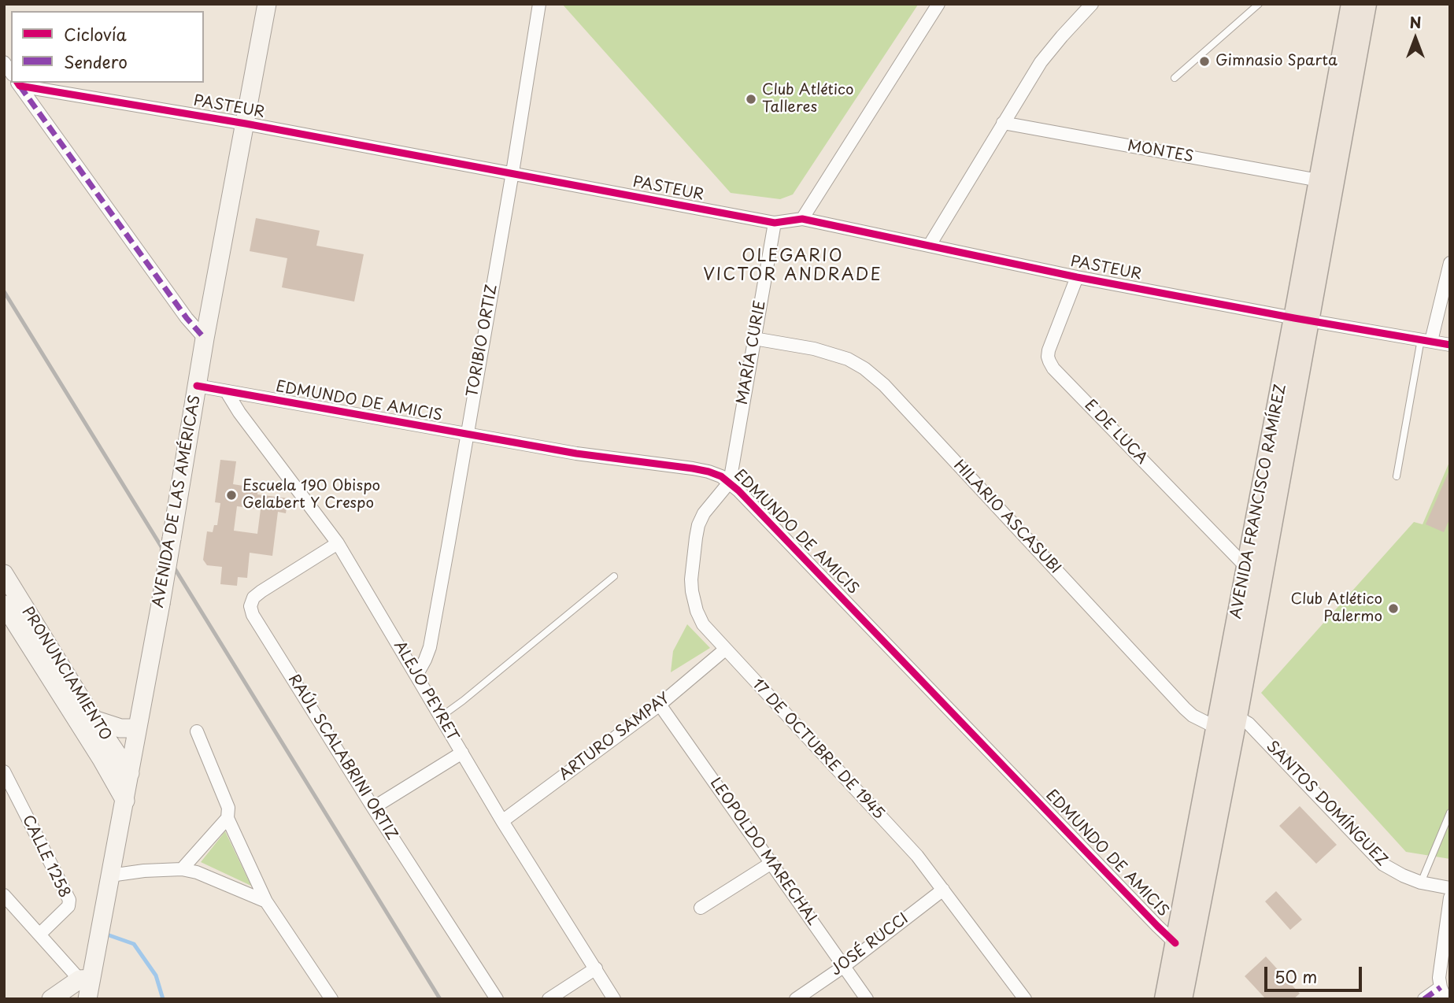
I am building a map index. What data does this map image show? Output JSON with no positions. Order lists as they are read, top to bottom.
{
  "streets": {
    "main road": ["AVENIDA DE LAS AMÉRICAS", "AVENIDA FRANCISCO RAMÍREZ", "PRONUNCIAMIENTO"],
    "street": [
      "PASTEUR",
      "MONTES",
      "TORIBIO ORTIZ",
      "MARÍA CURIE",
      "EDMUNDO DE AMICIS",
      "E DE LUCA",
      "HILARIO ASCASUBI",
      "ALEJO PEYRET",
      "ARTURO SAMPAY",
      "17 DE OCTUBRE DE 1945",
      "RAÚL SCALABRINI ORTIZ",
      "SANTOS DOMÍNGUEZ",
      "LEOPOLDO MARECHAL",
      "CALLE 1258",
      "JOSÉ RUCCI"
    ]
  },
  "crossings": [
    ["PASTEUR", "TORIBIO ORTIZ"],
    ["PASTEUR", "MARÍA CURIE"],
    ["PASTEUR", "E DE LUCA"],
    ["PASTEUR", "AVENIDA DE LAS AMÉRICAS"],
    ["PASTEUR", "AVENIDA FRANCISCO RAMÍREZ"],
    ["MONTES", "AVENIDA FRANCISCO RAMÍREZ"],
    ["TORIBIO ORTIZ", "EDMUNDO DE AMICIS"],
    ["TORIBIO ORTIZ", "ALEJO PEYRET"],
    ["MARÍA CURIE", "EDMUNDO DE AMICIS"],
    ["MARÍA CURIE", "HILARIO ASCASUBI"],
    ["MARÍA CURIE", "17 DE OCTUBRE DE 1945"],
    ["EDMUNDO DE AMICIS", "AVENIDA DE LAS AMÉRICAS"],
    ["EDMUNDO DE AMICIS", "AVENIDA FRANCISCO RAMÍREZ"],
    ["EDMUNDO DE AMICIS", "ALEJO PEYRET"],
    ["EDMUNDO DE AMICIS", "17 DE OCTUBRE DE 1945"],
    ["E DE LUCA", "AVENIDA FRANCISCO RAMÍREZ"],
    ["AVENIDA DE LAS AMÉRICAS", "PRONUNCIAMIENTO"],
    ["AVENIDA FRANCISCO RAMÍREZ", "HILARIO ASCASUBI"],
    ["AVENIDA FRANCISCO RAMÍREZ", "SANTOS DOMÍNGUEZ"],
    ["ALEJO PEYRET", "ARTURO SAMPAY"],
    ["ALEJO PEYRET", "RAÚL SCALABRINI ORTIZ"],
    ["ARTURO SAMPAY", "17 DE OCTUBRE DE 1945"],
    ["ARTURO SAMPAY", "LEOPOLDO MARECHAL"],
    ["17 DE OCTUBRE DE 1945", "JOSÉ RUCCI"],
    ["LEOPOLDO MARECHAL", "JOSÉ RUCCI"]
  ],
  "districts": ["OLEGARIO VICTOR ANDRADE"],
  "places": [
    "Gimnasio Sparta",
    "Club Atlético Talleres",
    "Escuela 190 Obispo Gelabert Y Crespo",
    "Club Atlético Palermo"
  ],
  "legend": ["Ciclovía", "Sendero"],
  "scale_bar": "50 m",
  "north": "top"
}
